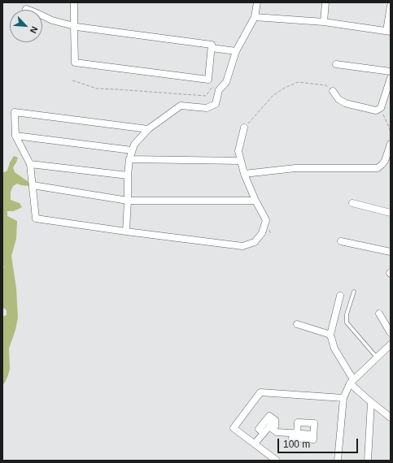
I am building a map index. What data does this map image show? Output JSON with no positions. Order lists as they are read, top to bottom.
{
  "scale_bar": "100 m",
  "north": "bottom right"
}
